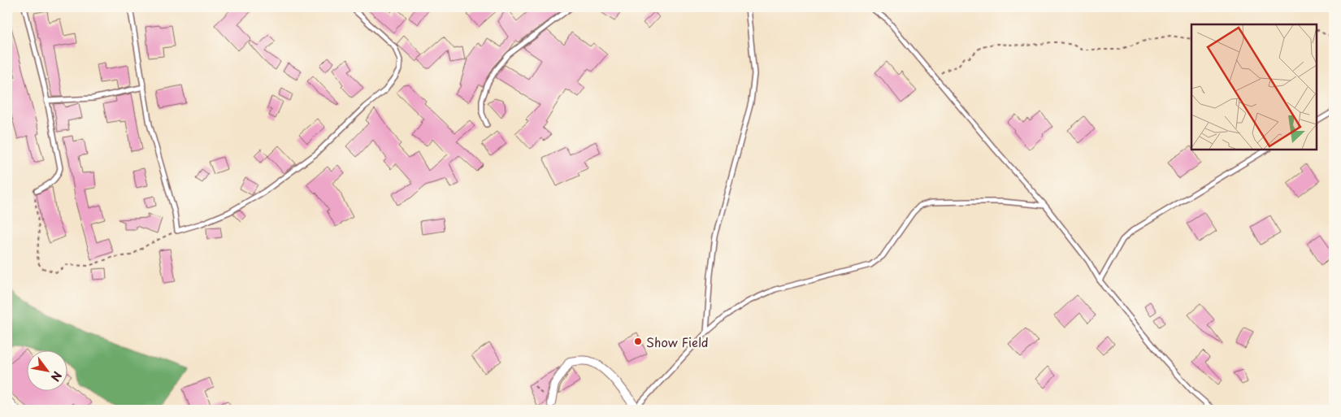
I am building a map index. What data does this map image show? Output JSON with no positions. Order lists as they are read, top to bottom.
{
  "places": ["Show Field"],
  "north": "bottom right"
}
